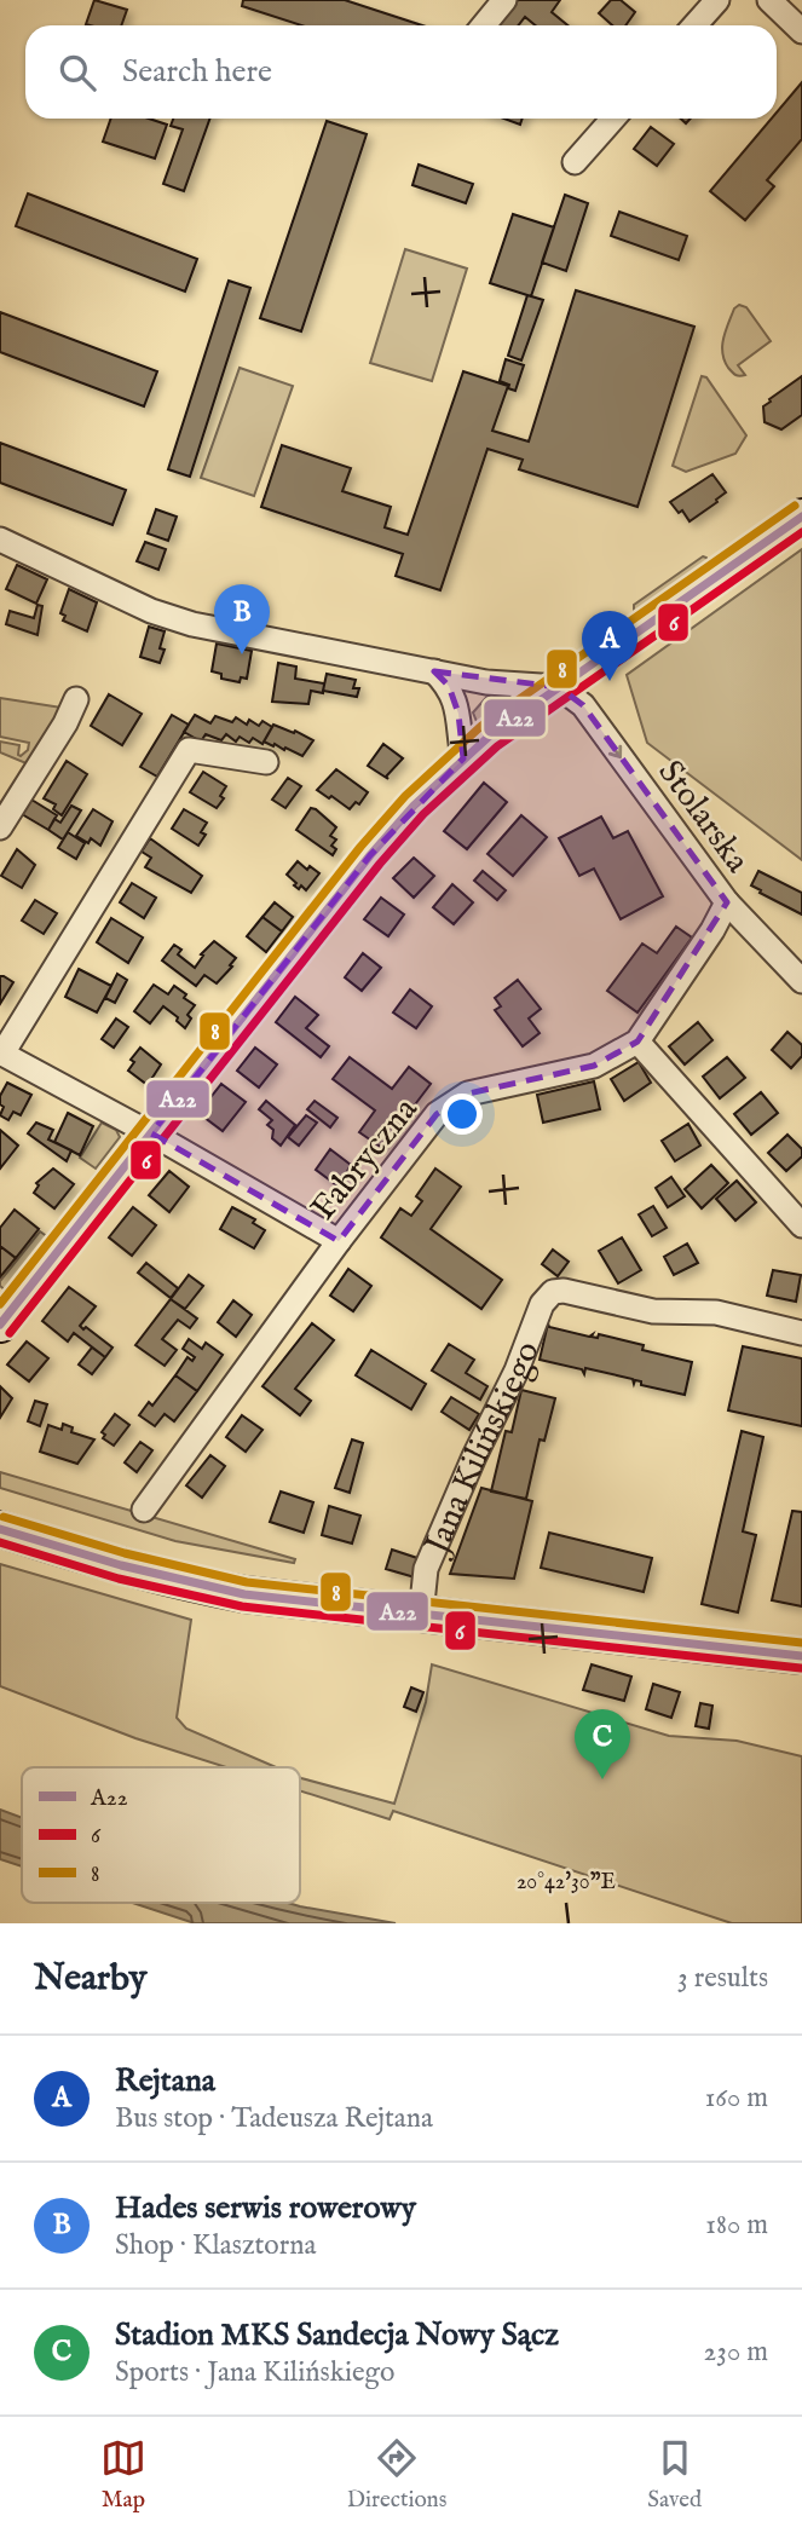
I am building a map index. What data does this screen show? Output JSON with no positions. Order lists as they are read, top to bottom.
{
  "streets": {
    "street": ["Stolarska", "Fabryczna", "Jana Kilińskiego"]
  },
  "crossings": [
    ["Stolarska", "Fabryczna"]
  ],
  "one_way": ["Stolarska"],
  "lines": ["transit line 8", "transit line A22", "transit line 6"],
  "legend": ["A22", "6", "8"],
  "page": {
    "search": "Search here",
    "pins": ["B", "A", "C"],
    "heading": ["Nearby", "3 results"],
    "list": [
      {
        "mark": "A",
        "name": "Rejtana",
        "note": "Bus stop · Tadeusza Rejtana",
        "value": "160 m"
      },
      {
        "mark": "B",
        "name": "Hades serwis rowerowy",
        "note": "Shop · Klasztorna",
        "value": "180 m"
      },
      {
        "mark": "C",
        "name": "Stadion MKS Sandecja Nowy Sącz",
        "note": "Sports · Jana Kilińskiego",
        "value": "230 m"
      }
    ],
    "nav": ["Map", "Directions", "Saved"]
  },
  "coordinates": ["20°42'30\"E"]
}
